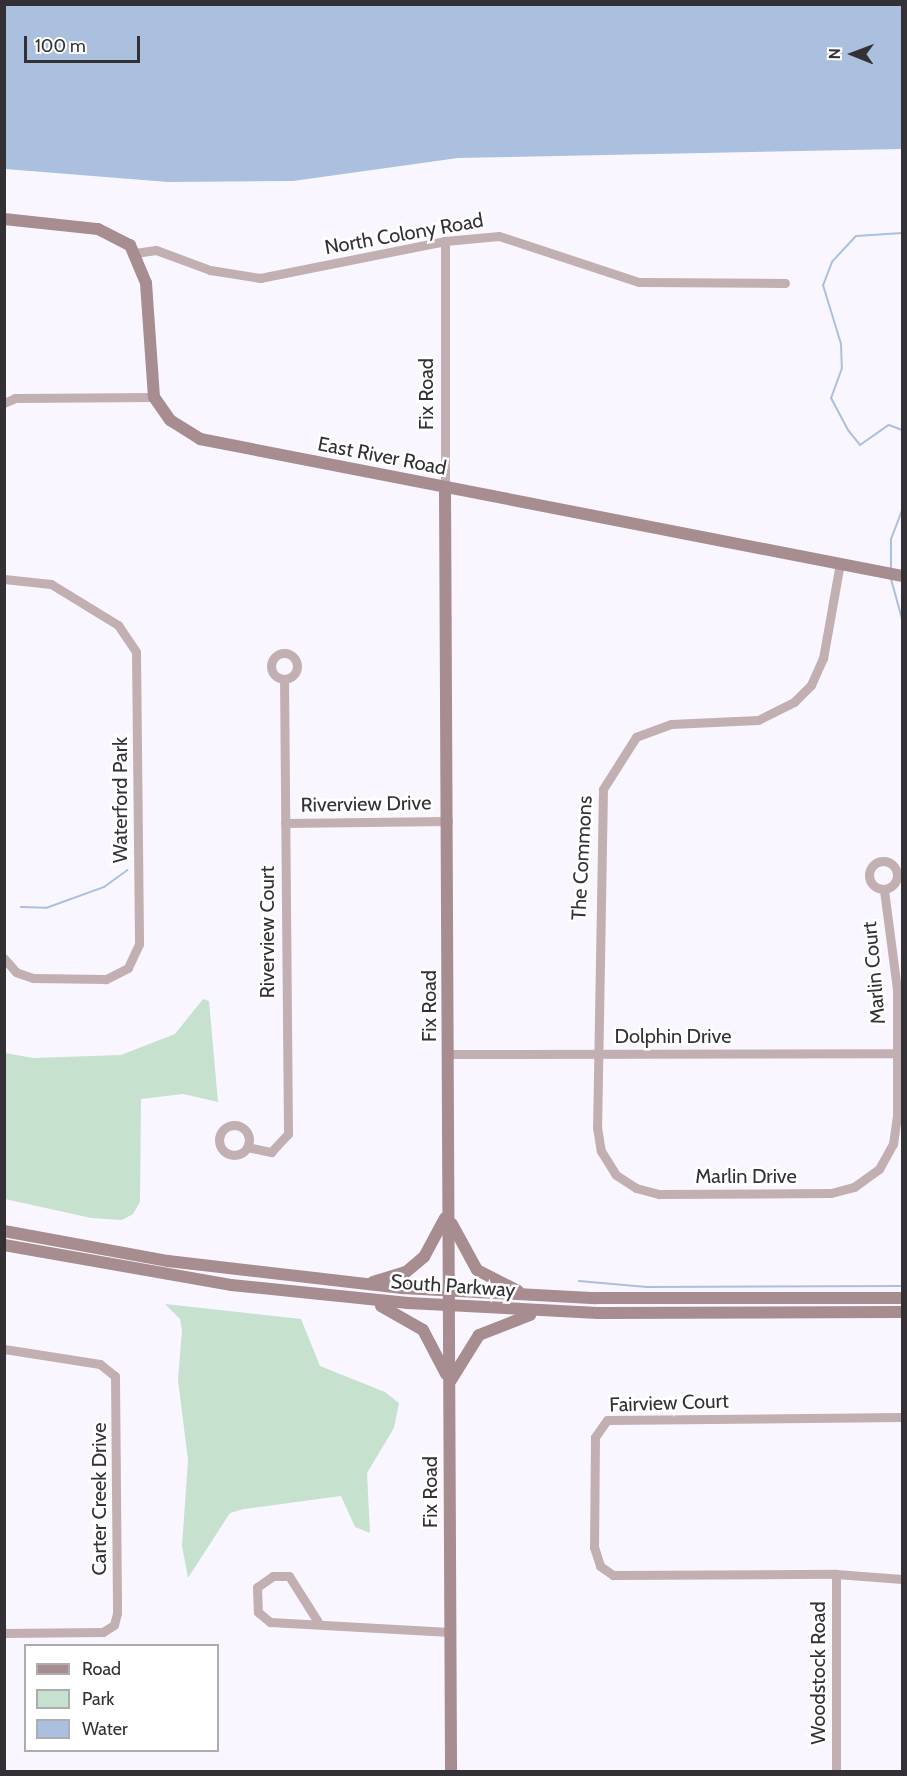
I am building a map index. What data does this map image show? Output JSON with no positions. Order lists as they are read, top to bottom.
{
  "streets": {
    "main road": ["Fix Road", "East River Road", "South Parkway"],
    "street": [
      "North Colony Road",
      "Waterford Park",
      "Riverview Drive",
      "The Commons",
      "Riverview Court",
      "Marlin Court",
      "Dolphin Drive",
      "Marlin Drive",
      "Fairview Court",
      "Carter Creek Drive",
      "Woodstock Road"
    ]
  },
  "crossings": [
    ["North Colony Road", "Fix Road"],
    ["Fix Road", "East River Road"],
    ["Fix Road", "Riverview Drive"],
    ["Fix Road", "Dolphin Drive"],
    ["Fix Road", "South Parkway"],
    ["East River Road", "The Commons"],
    ["Riverview Drive", "Riverview Court"],
    ["The Commons", "Dolphin Drive"],
    ["The Commons", "Marlin Drive"],
    ["Marlin Court", "Dolphin Drive"],
    ["Marlin Court", "Marlin Drive"],
    ["Dolphin Drive", "Marlin Drive"],
    ["Fairview Court", "Woodstock Road"]
  ],
  "legend": ["Road", "Park", "Water"],
  "scale_bar": "100 m",
  "north": "left"
}
